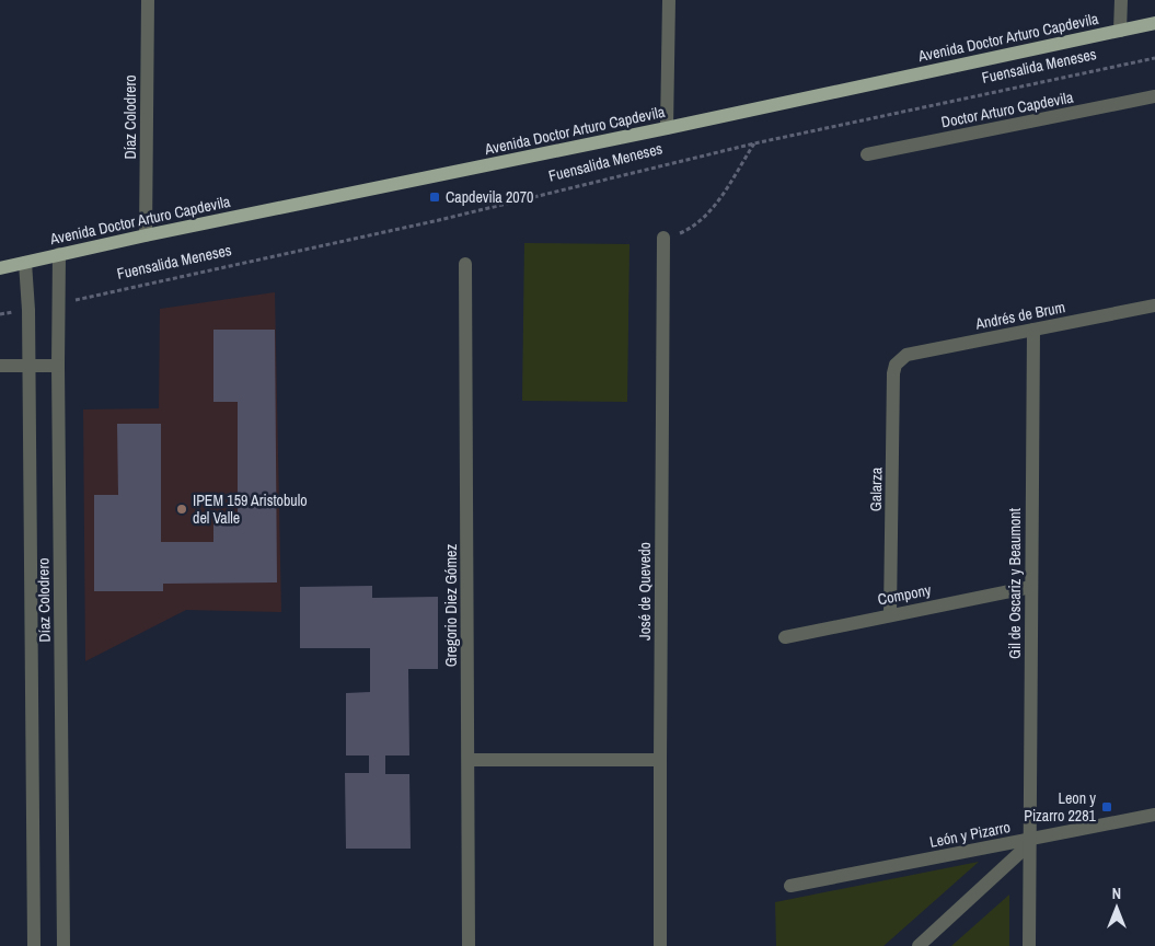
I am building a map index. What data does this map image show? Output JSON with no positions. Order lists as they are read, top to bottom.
{
  "streets": {
    "main road": ["Avenida Doctor Arturo Capdevila"],
    "street": [
      "Doctor Arturo Capdevila",
      "Díaz Colodrero",
      "Andrés de Brum",
      "Galarza",
      "Gil de Oscariz y Beaumont",
      "José de Quevedo",
      "Compony",
      "Gregorio Diez Gómez",
      "León y Pizarro"
    ],
    "path": ["Fuensalida Meneses"]
  },
  "crossings": [
    ["Avenida Doctor Arturo Capdevila", "Díaz Colodrero"],
    ["Fuensalida Meneses", "Díaz Colodrero"],
    ["Andrés de Brum", "Galarza"],
    ["Andrés de Brum", "Gil de Oscariz y Beaumont"],
    ["Galarza", "Compony"],
    ["Gil de Oscariz y Beaumont", "Compony"],
    ["Gil de Oscariz y Beaumont", "León y Pizarro"]
  ],
  "places": {
    "transit": ["Capdevila 2070", "Leon y Pizarro 2281"],
    "other": ["IPEM 159 Aristobulo del Valle"]
  },
  "north": "top"
}
